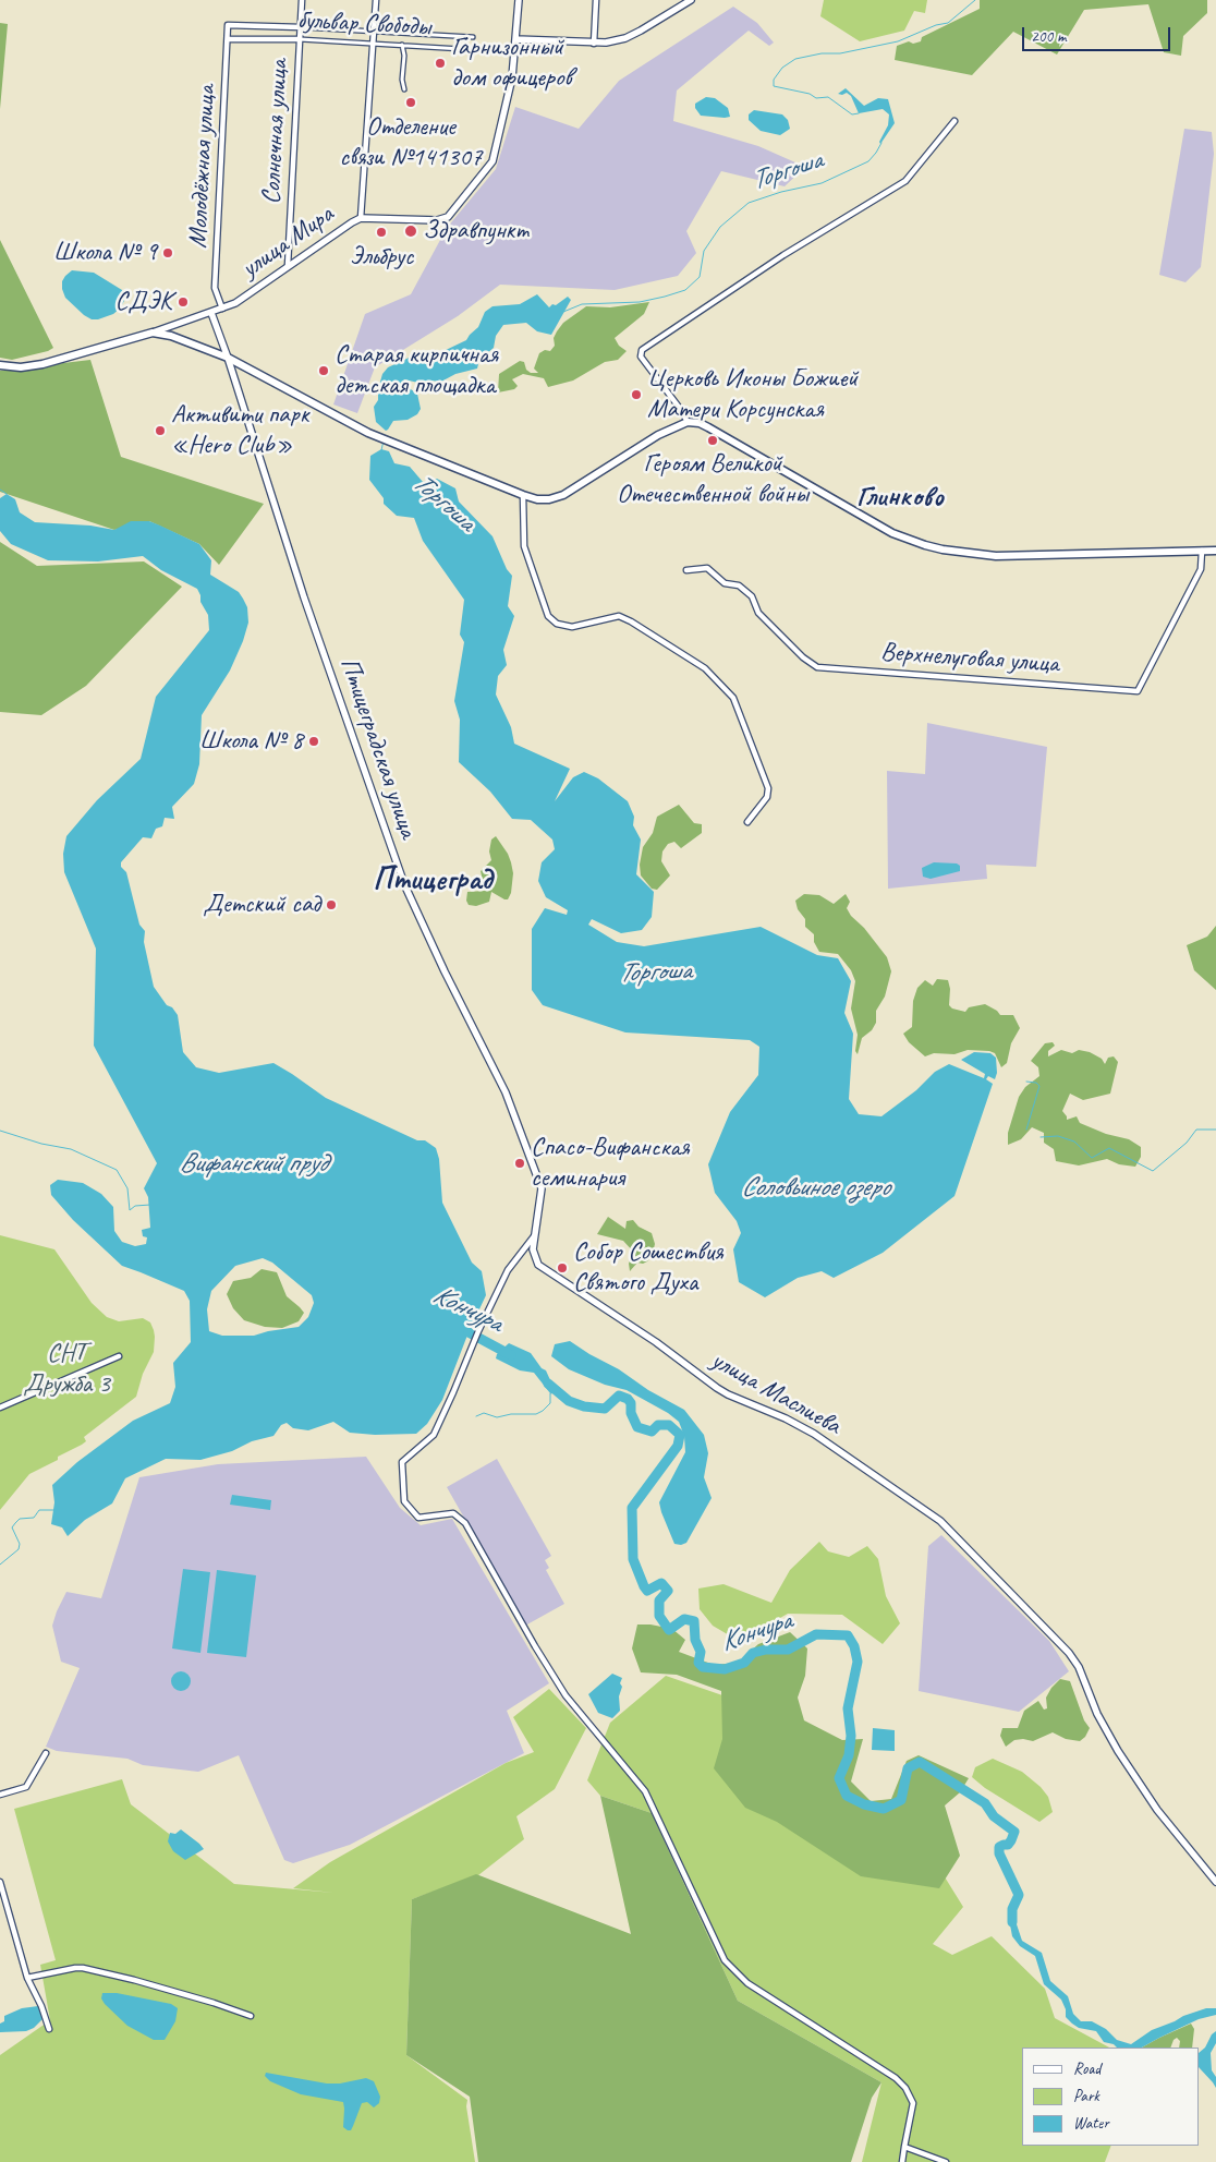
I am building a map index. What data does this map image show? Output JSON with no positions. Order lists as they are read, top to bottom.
{
  "streets": {
    "street": [
      "бульвар Свободы",
      "Солнечная улица",
      "Молодёжная улица",
      "улица Мира",
      "Верхнелуговая улица",
      "Птицеградская улица",
      "улица Маслиева"
    ]
  },
  "crossings": [
    ["бульвар Свободы", "Солнечная улица"],
    ["бульвар Свободы", "Молодёжная улица"],
    ["Солнечная улица", "улица Мира"],
    ["Молодёжная улица", "улица Мира"],
    ["улица Мира", "Птицеградская улица"],
    ["Птицеградская улица", "улица Маслиева"]
  ],
  "districts": ["Глинково", "Птицеград"],
  "water": [
    "Торгоша",
    "Вифанский пруд",
    "Соловьиное озеро",
    "Кончура"
  ],
  "parks": ["СНТ Дружба 3"],
  "places": [
    "Гарнизонный дом офицеров",
    "Отделение связи №141307",
    "Здравпункт",
    "Эльбрус",
    "Школа № 9",
    "СДЭК",
    "Старая кирпичная детская площадка",
    "Церковь Иконы Божией Матери Корсунская",
    "Активити парк «Hero Club»",
    "Героям Великой Отечественной войны",
    "Школа № 8",
    "Детский сад",
    "Спасо-Вифанская семинария",
    "Собор Сошествия Святого Духа"
  ],
  "legend": ["Road", "Park", "Water"],
  "scale_bar": "200 m"
}
